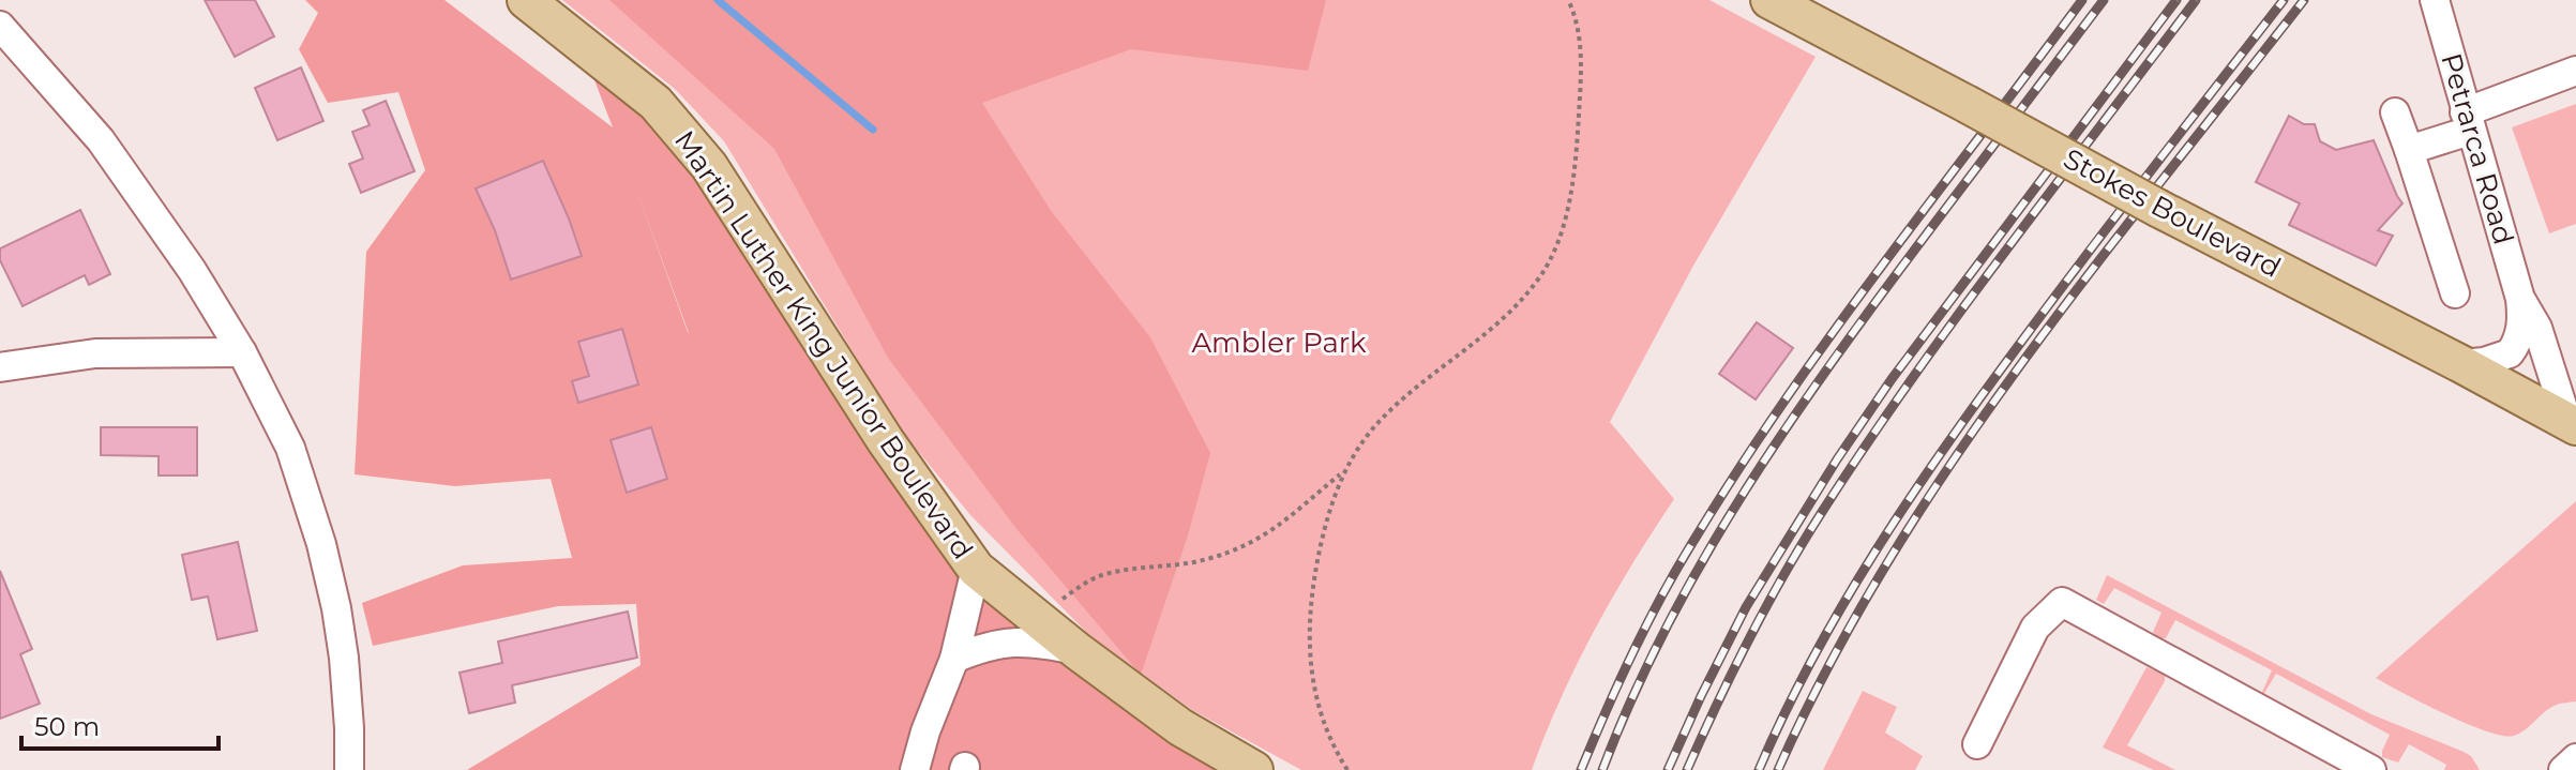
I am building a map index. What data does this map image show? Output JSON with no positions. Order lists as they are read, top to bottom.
{
  "streets": {
    "main road": ["Stokes Boulevard", "Martin Luther King Junior Boulevard"],
    "street": ["Petrarca Road"]
  },
  "crossings": [
    ["Petrarca Road", "Stokes Boulevard"]
  ],
  "parks": ["Ambler Park"],
  "scale_bar": "50 m"
}
